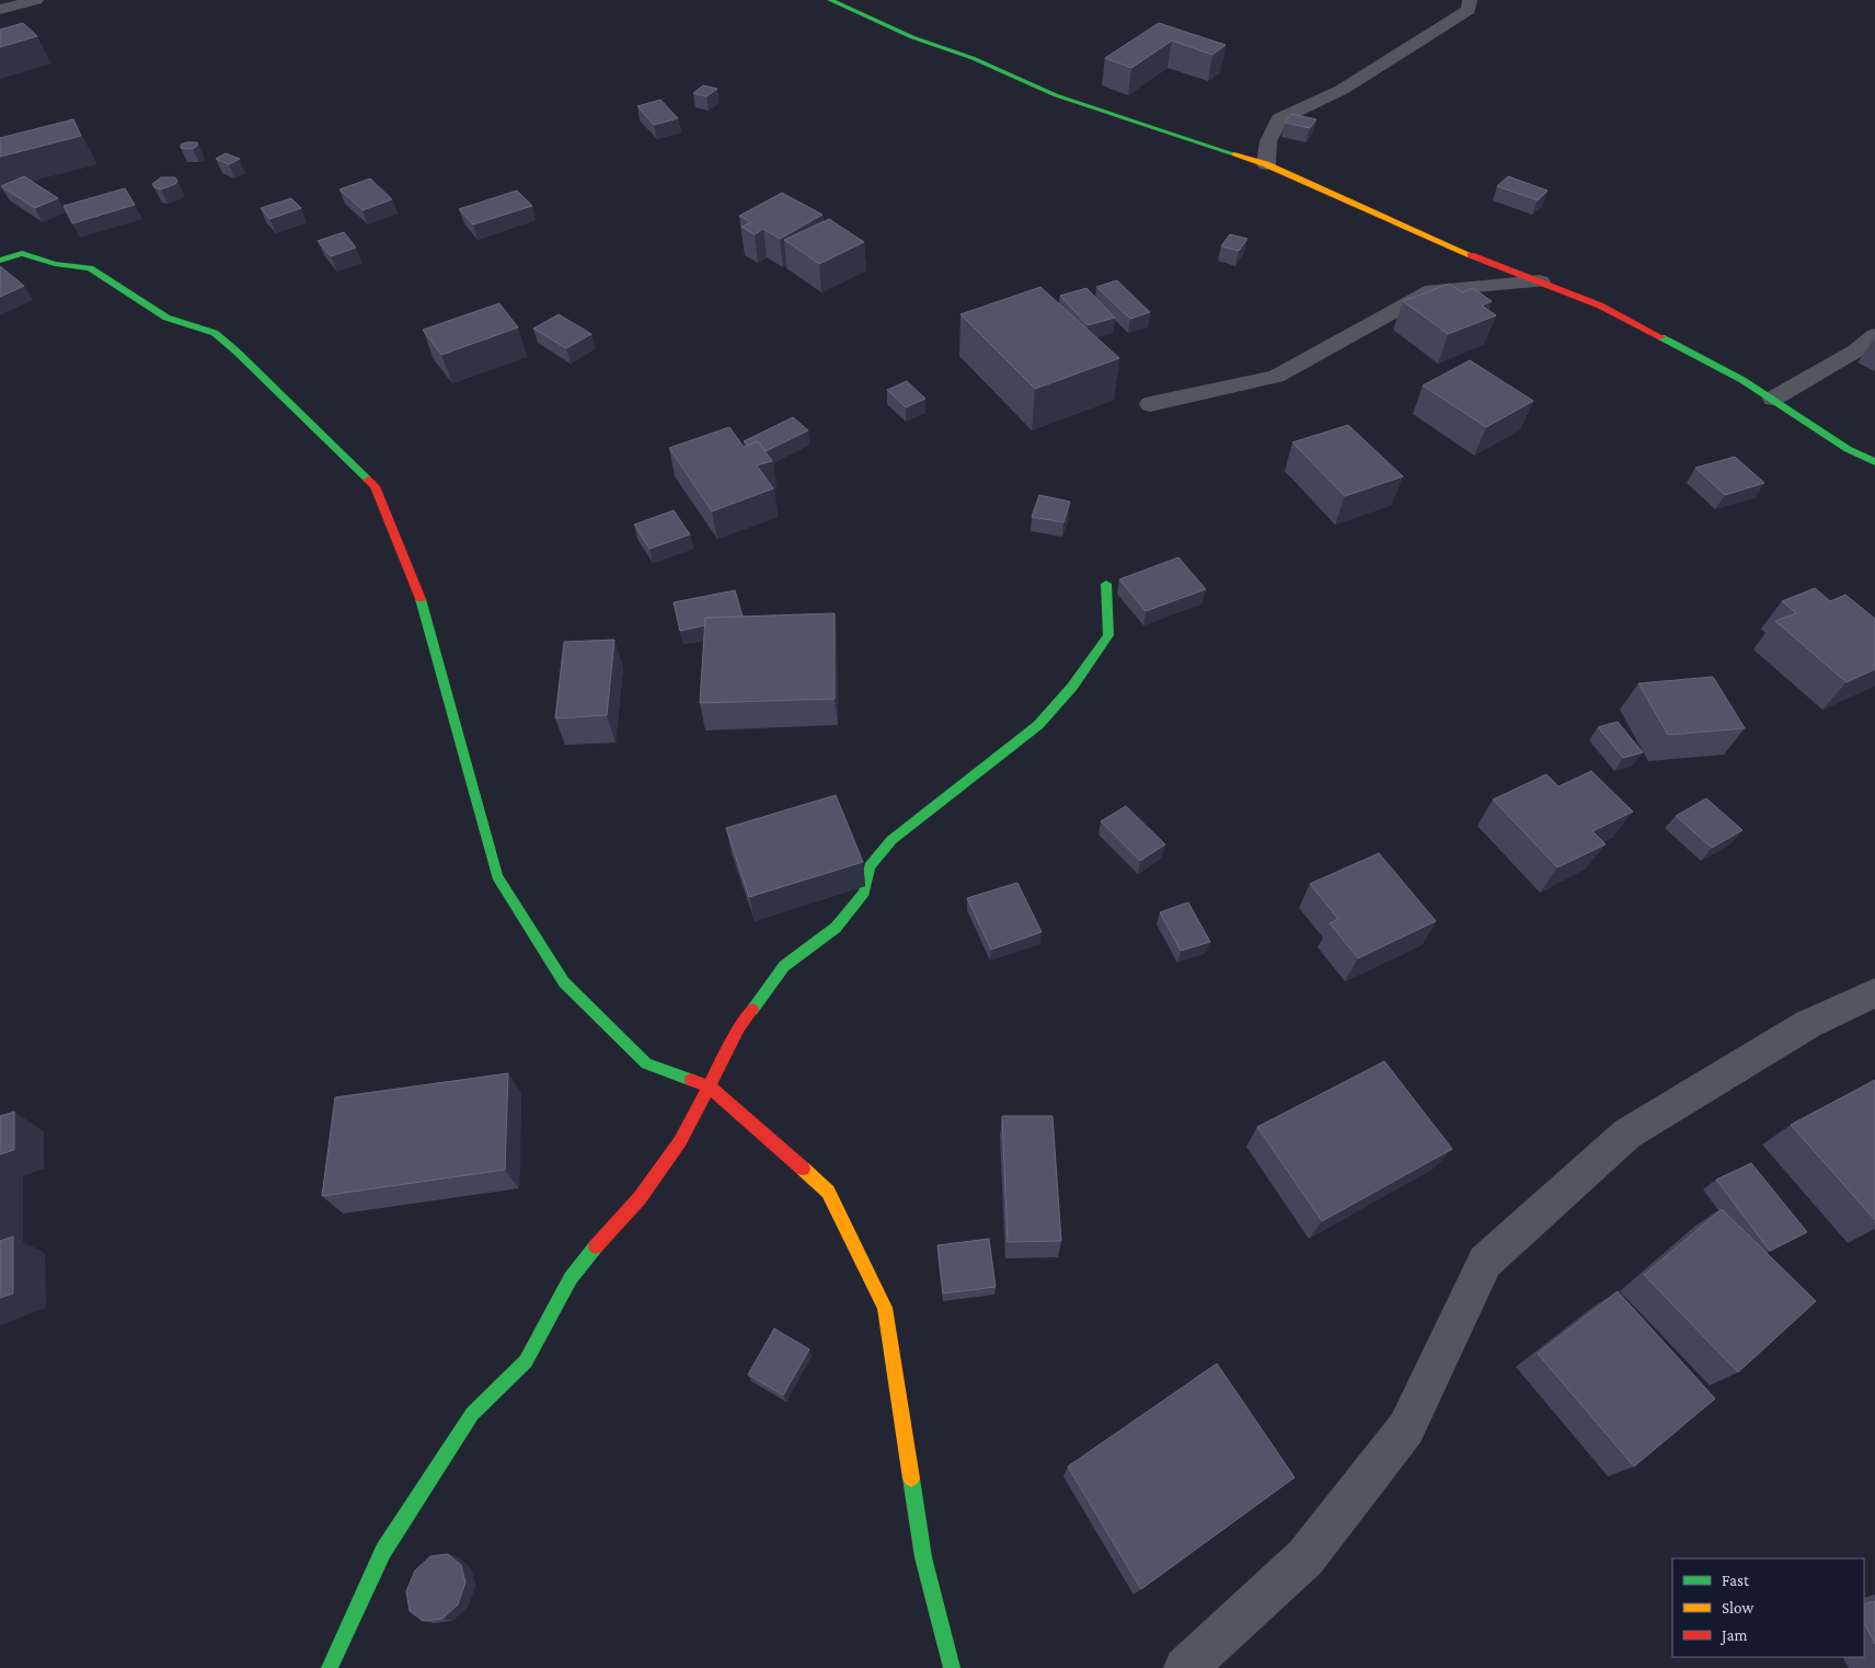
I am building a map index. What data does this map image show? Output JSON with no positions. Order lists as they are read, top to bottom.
{
  "legend": ["Fast", "Slow", "Jam"]
}
